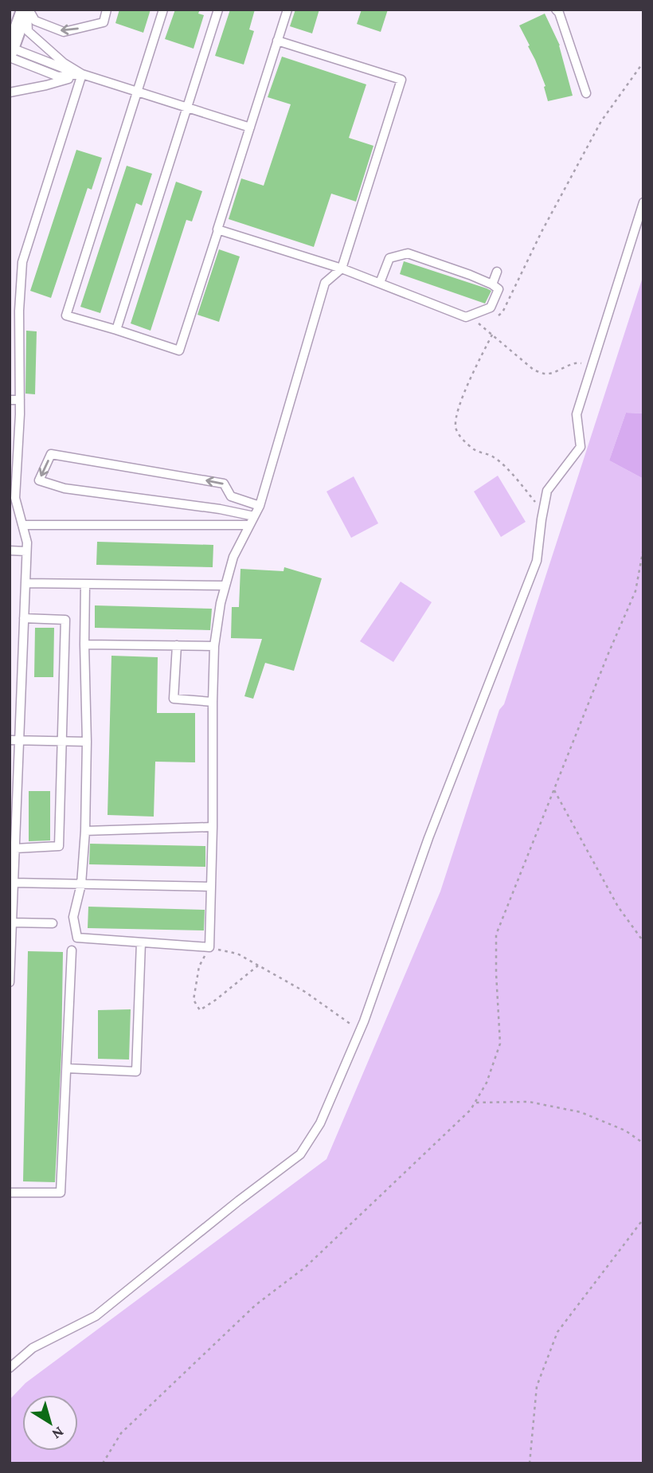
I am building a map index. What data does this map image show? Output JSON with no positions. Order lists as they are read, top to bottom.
{
  "north": "bottom right"
}
